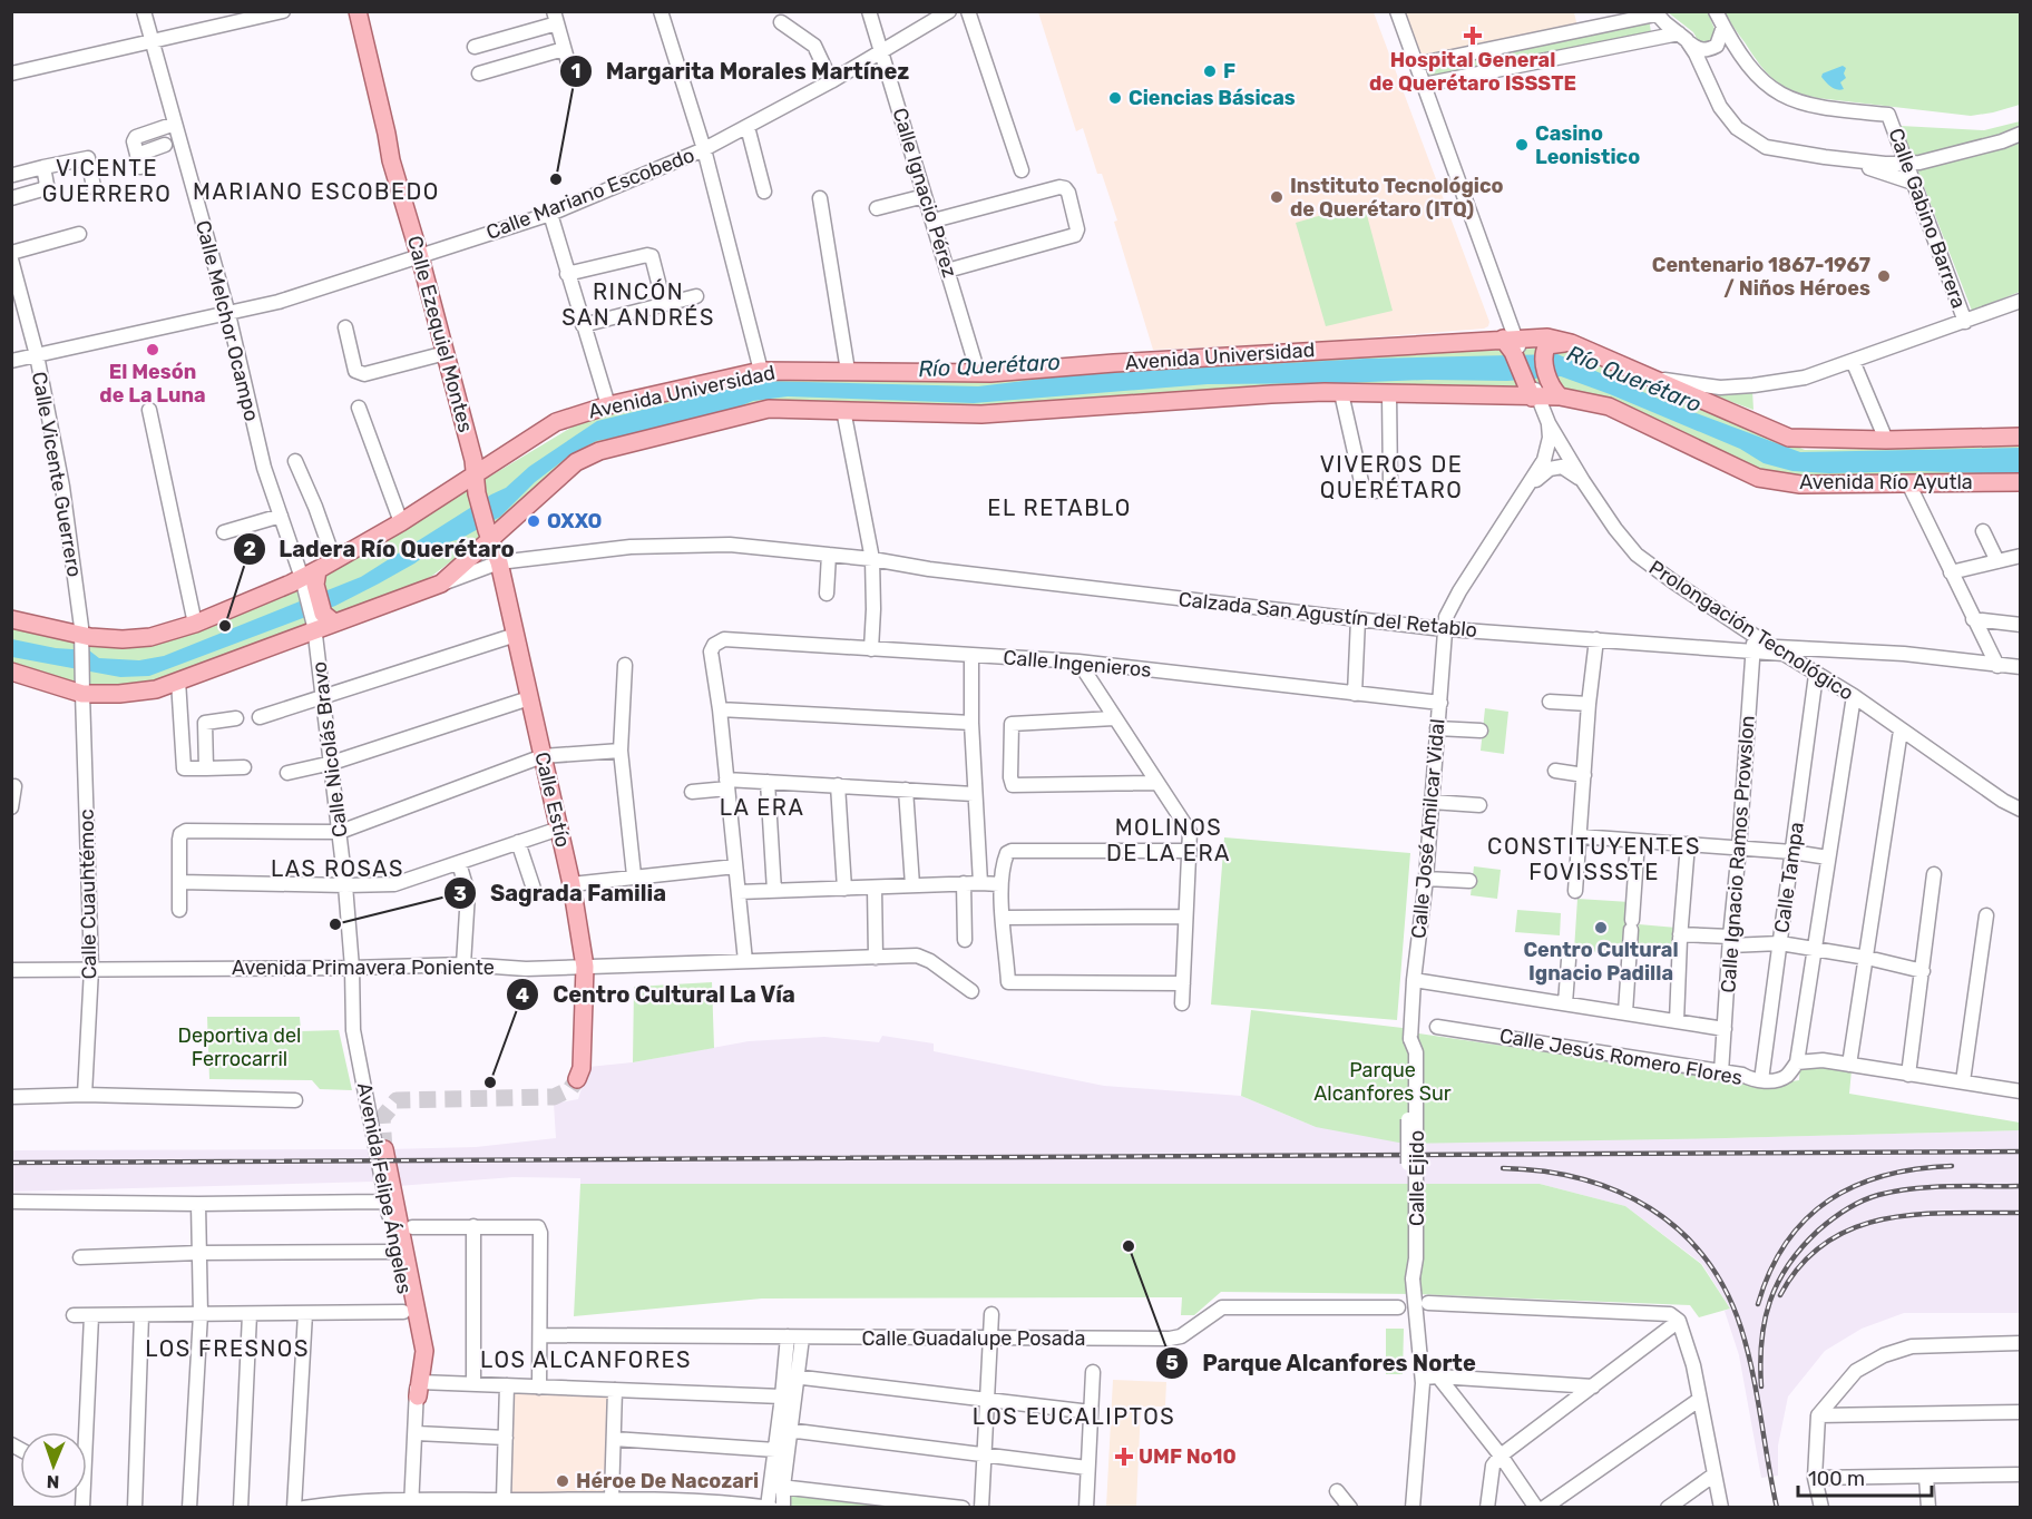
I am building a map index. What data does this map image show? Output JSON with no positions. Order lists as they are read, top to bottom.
{
  "streets": {
    "main road": [
      "Calle Ezequiel Montes",
      "Avenida Universidad",
      "Avenida Río Ayutla",
      "Calle Estío",
      "Avenida Felipe Ángeles"
    ],
    "street": [
      "Calle Ignacio Pérez",
      "Calle Mariano Escobedo",
      "Calle Gabino Barrera",
      "Calle Melchor Ocampo",
      "Calle Vicente Guerrero",
      "Calzada San Agustín del Retablo",
      "Prolongación Tecnológico",
      "Calle Ingenieros",
      "Calle Nicolás Bravo",
      "Calle José Amilcar Vidal",
      "Calle Ignacio Ramos Prowslon",
      "Calle Tampa",
      "Calle Cuauhtémoc",
      "Avenida Primavera Poniente",
      "Calle Jesús Romero Flores",
      "Calle Ejido",
      "Calle Guadalupe Posada"
    ]
  },
  "crossings": [
    ["Calle Ignacio Pérez", "Calle Mariano Escobedo"],
    ["Calle Ignacio Pérez", "Avenida Universidad"],
    ["Calle Mariano Escobedo", "Calle Melchor Ocampo"],
    ["Calle Mariano Escobedo", "Calle Ezequiel Montes"],
    ["Calle Mariano Escobedo", "Calle Vicente Guerrero"],
    ["Calle Melchor Ocampo", "Avenida Universidad"],
    ["Calle Ezequiel Montes", "Avenida Universidad"],
    ["Calle Ezequiel Montes", "Calzada San Agustín del Retablo"],
    ["Calle Ezequiel Montes", "Calle Estío"],
    ["Avenida Universidad", "Calle Vicente Guerrero"],
    ["Avenida Universidad", "Avenida Río Ayutla"],
    ["Avenida Universidad", "Calzada San Agustín del Retablo"],
    ["Avenida Universidad", "Prolongación Tecnológico"],
    ["Avenida Universidad", "Calle Nicolás Bravo"],
    ["Avenida Universidad", "Calle José Amilcar Vidal"],
    ["Avenida Universidad", "Calle Cuauhtémoc"],
    ["Calle Vicente Guerrero", "Calle Cuauhtémoc"],
    ["Calzada San Agustín del Retablo", "Prolongación Tecnológico"],
    ["Calzada San Agustín del Retablo", "Calle Estío"],
    ["Calzada San Agustín del Retablo", "Calle José Amilcar Vidal"],
    ["Calzada San Agustín del Retablo", "Calle Ignacio Ramos Prowslon"],
    ["Calzada San Agustín del Retablo", "Calle Tampa"],
    ["Prolongación Tecnológico", "Calle José Amilcar Vidal"],
    ["Prolongación Tecnológico", "Calle Ignacio Ramos Prowslon"],
    ["Prolongación Tecnológico", "Calle Tampa"],
    ["Calle Ingenieros", "Calle José Amilcar Vidal"],
    ["Calle Nicolás Bravo", "Avenida Primavera Poniente"],
    ["Calle Nicolás Bravo", "Avenida Felipe Ángeles"],
    ["Calle Estío", "Avenida Primavera Poniente"],
    ["Calle José Amilcar Vidal", "Calle Ejido"],
    ["Calle Ignacio Ramos Prowslon", "Calle Jesús Romero Flores"],
    ["Calle Tampa", "Calle Jesús Romero Flores"],
    ["Calle Cuauhtémoc", "Avenida Primavera Poniente"]
  ],
  "districts": [
    "VICENTE GUERRERO",
    "MARIANO ESCOBEDO",
    "RINCÓN SAN ANDRÉS",
    "VIVEROS DE QUERÉTARO",
    "EL RETABLO",
    "LA ERA",
    "MOLINOS DE LA ERA",
    "CONSTITUYENTES FOVISSSTE",
    "LAS ROSAS",
    "LOS FRESNOS",
    "LOS ALCANFORES",
    "LOS EUCALIPTOS"
  ],
  "water": ["Río Querétaro"],
  "parks": ["Deportiva del Ferrocarril", "Parque Alcanfores Sur"],
  "places": {
    "health": ["Hospital General de Querétaro ISSSTE", "UMF No10"],
    "other": [
      "F",
      "Ciencias Básicas",
      "Casino Leonistico",
      "Margarita Morales Martínez",
      "Instituto Tecnológico de Querétaro (ITQ)",
      "Centenario 1867-1967 / Niños Héroes",
      "El Mesón de La Luna",
      "OXXO",
      "Ladera Río Querétaro",
      "Sagrada Familia",
      "Centro Cultural Ignacio Padilla",
      "Centro Cultural La Vía",
      "Parque Alcanfores Norte",
      "Héroe De Nacozari"
    ]
  },
  "scale_bar": "100 m",
  "north": "bottom"
}
